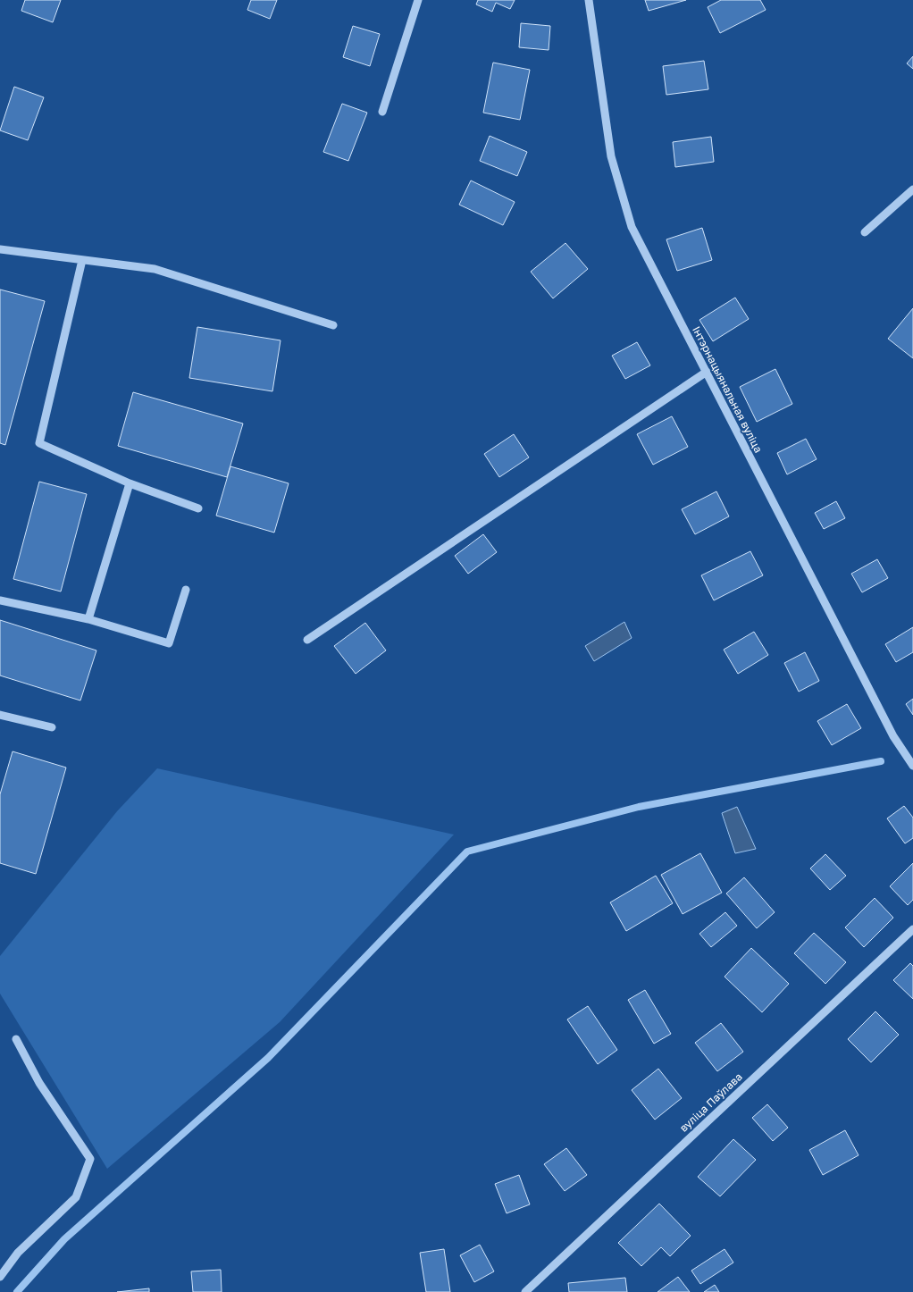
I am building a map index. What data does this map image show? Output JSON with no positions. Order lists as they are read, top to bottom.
{
  "streets": {
    "street": ["Інтэрнацыянальная вуліца", "вуліца Паўлава"]
  }
}
